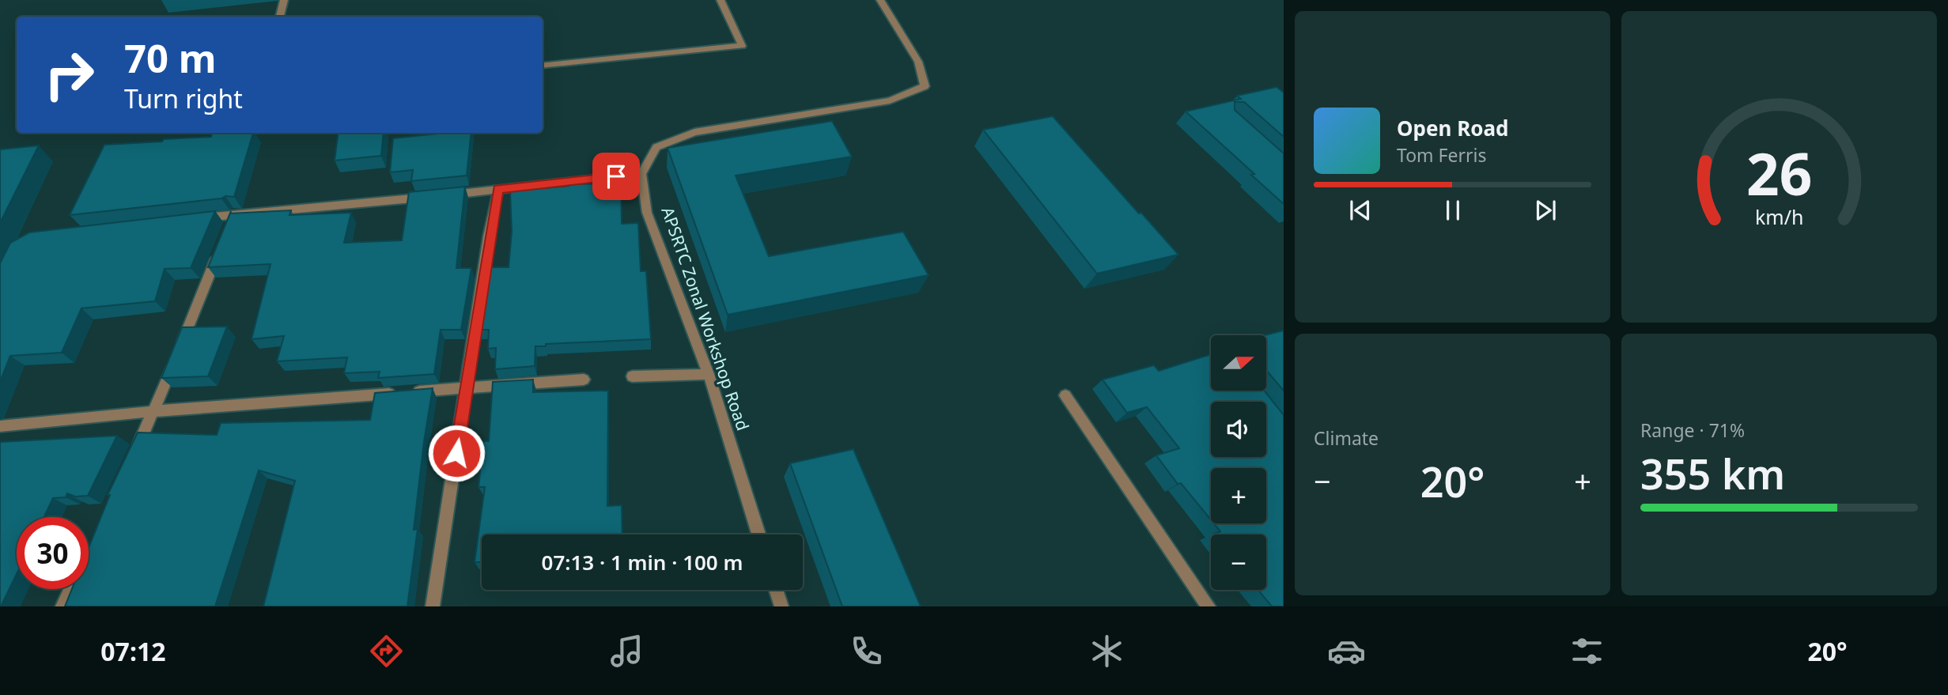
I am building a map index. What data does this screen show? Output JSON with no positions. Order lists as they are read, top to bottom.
{
  "streets": {
    "street": ["APSRTC Zonal Workshop Road"]
  },
  "north": "right",
  "page": {
    "turn": ["70 m", "Turn right"],
    "song": ["Open Road", "Tom Ferris"],
    "tile": [
      "Climate",
      ["Range · 71%", "355 km"]
    ],
    "map_buttons": ["+", "−"],
    "heat": ["−", "20°", "+"],
    "limit": "30",
    "trip": "07:13 · 1 min · 100 m",
    "tabs": ["07:12", "20°"],
    "gauge": ["26", "km/h"]
  }
}
